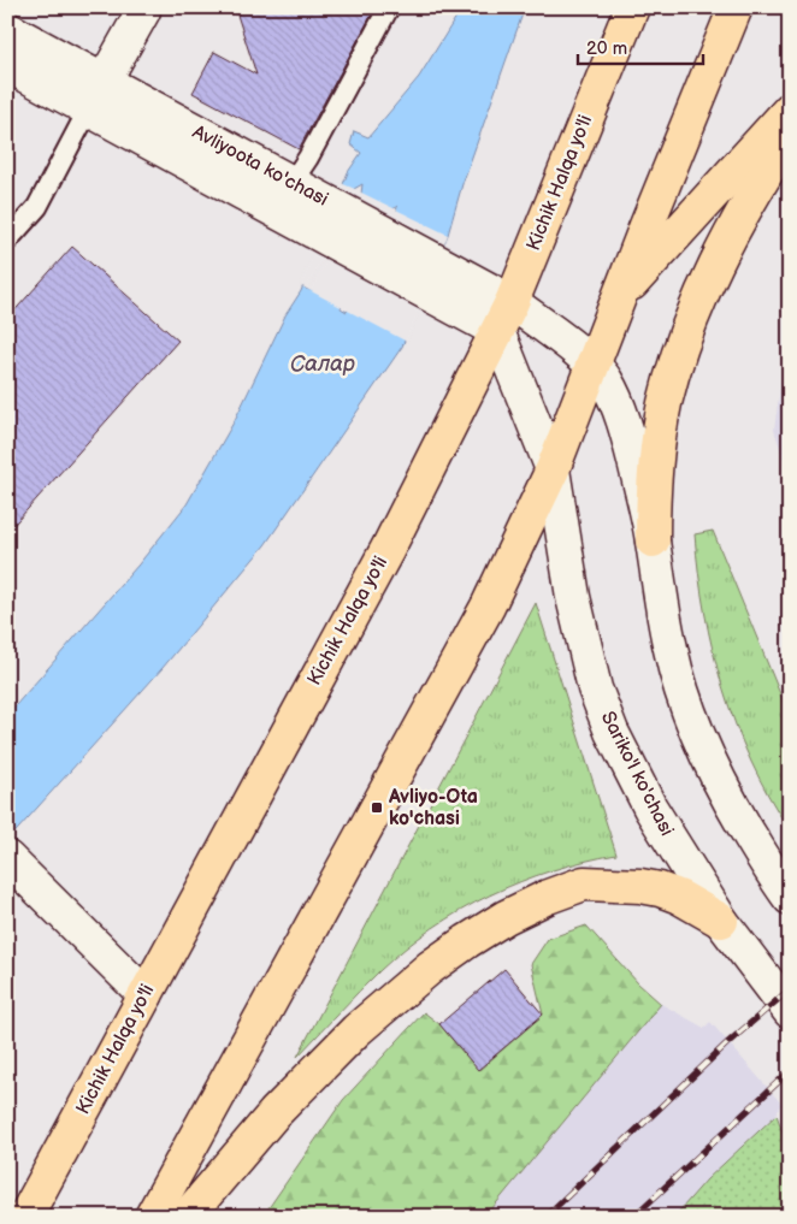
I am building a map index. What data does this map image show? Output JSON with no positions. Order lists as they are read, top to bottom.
{
  "streets": {
    "highway": ["Kichik Halqa yo'li"],
    "main road": ["Avliyoota ko'chasi", "Sariko'l ko'chasi"]
  },
  "crossings": [
    ["Avliyoota ko'chasi", "Kichik Halqa yo'li"],
    ["Avliyoota ko'chasi", "Sariko'l ko'chasi"],
    ["Kichik Halqa yo'li", "Sariko'l ko'chasi"]
  ],
  "water": ["Салар"],
  "places": {
    "transit": ["Avliyo-Ota ko'chasi"]
  },
  "scale_bar": "20 m"
}
